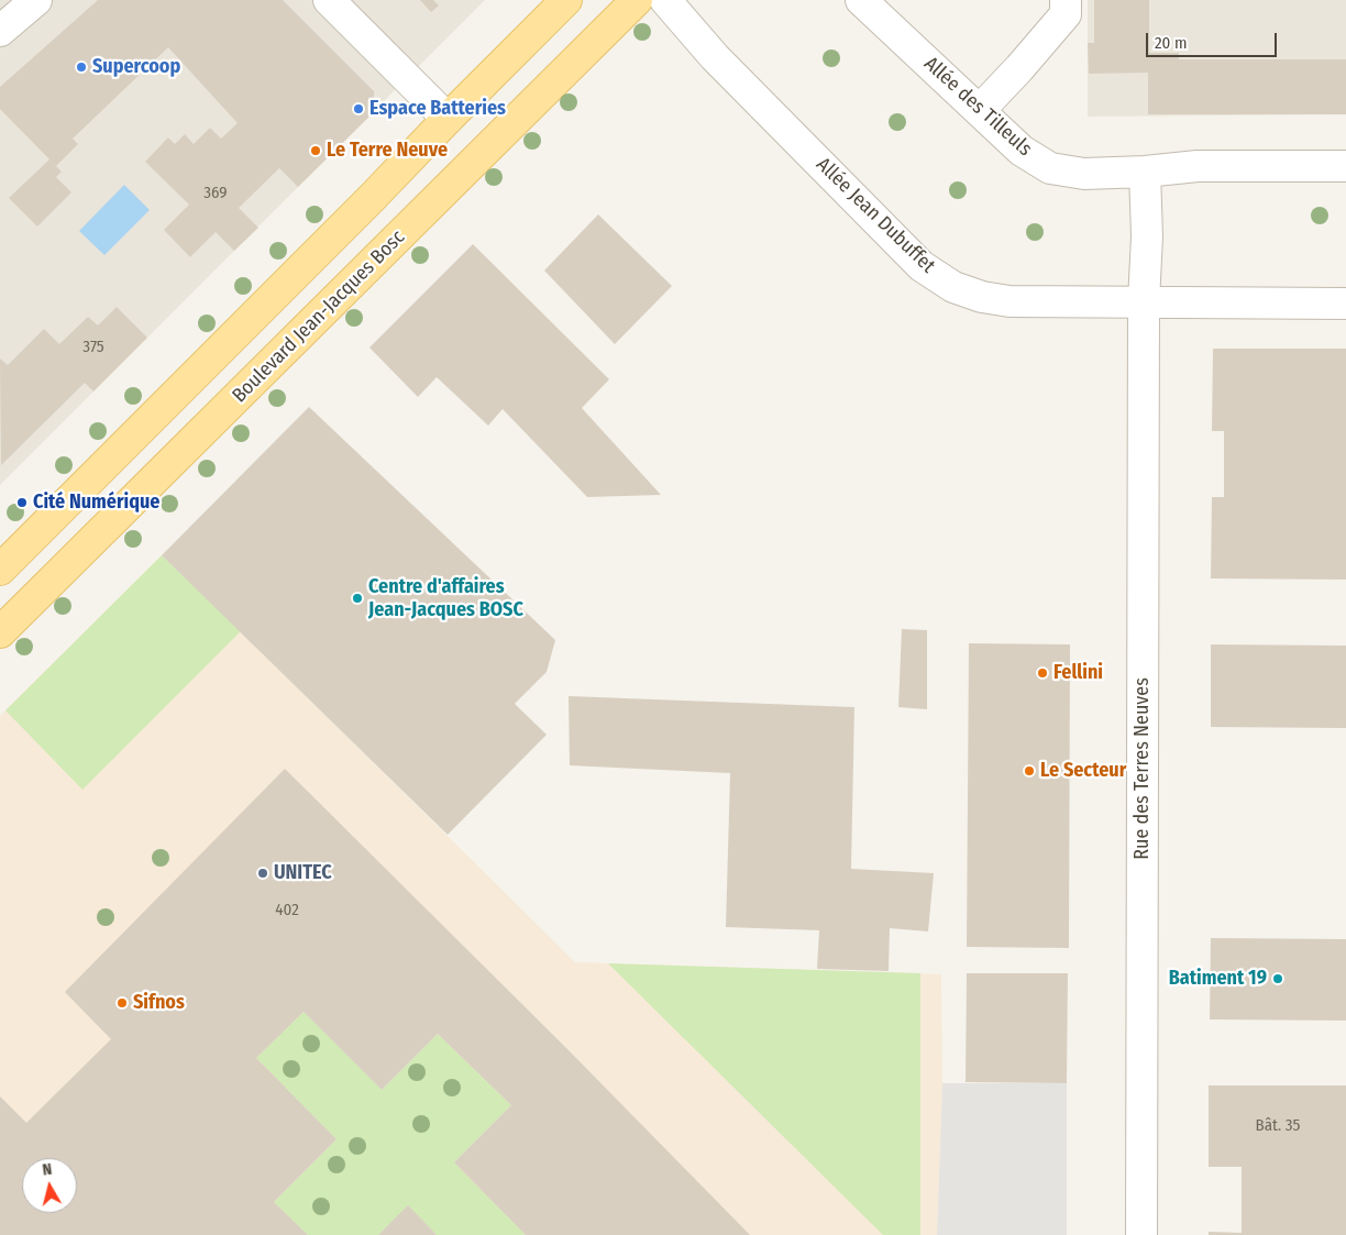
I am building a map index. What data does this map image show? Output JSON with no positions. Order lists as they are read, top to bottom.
{
  "streets": {
    "main road": ["Boulevard Jean-Jacques Bosc"],
    "street": ["Allée des Tilleuls", "Allée Jean Dubuffet", "Rue des Terres Neuves"]
  },
  "crossings": [
    ["Allée des Tilleuls", "Rue des Terres Neuves"],
    ["Allée Jean Dubuffet", "Rue des Terres Neuves"]
  ],
  "places": [
    "Supercoop",
    "Espace Batteries",
    "Le Terre Neuve",
    "Cité Numérique",
    "Centre d'affaires Jean-Jacques BOSC",
    "Fellini",
    "Le Secteur",
    "UNITEC",
    "Batiment 19",
    "Sifnos"
  ],
  "house_numbers": [
    "369",
    "375",
    "402",
    "Bât. 35"
  ],
  "scale_bar": "20 m",
  "north": "top"
}
